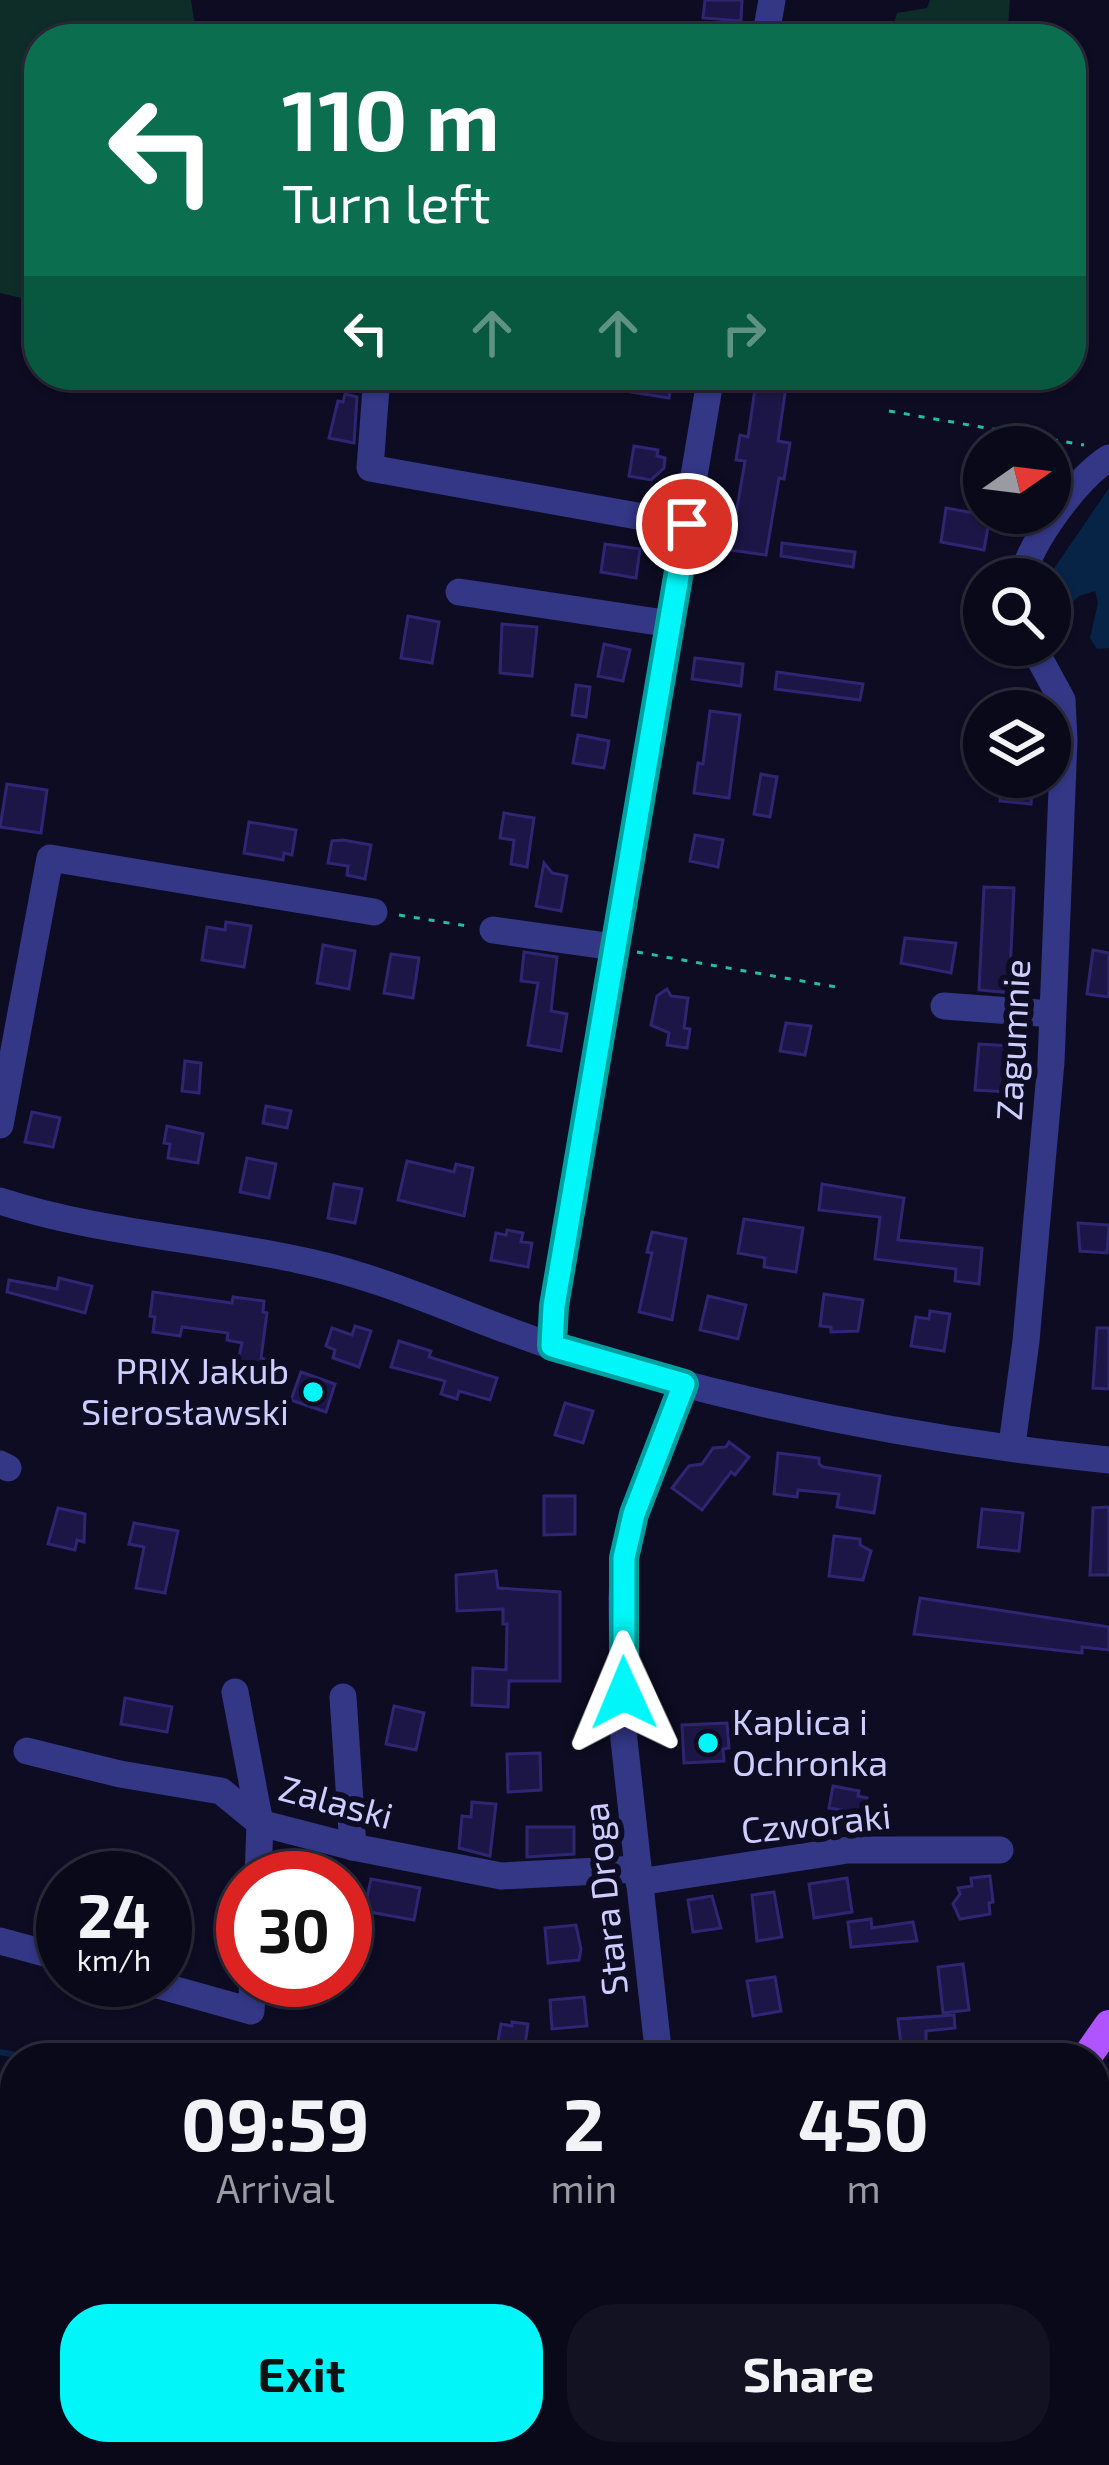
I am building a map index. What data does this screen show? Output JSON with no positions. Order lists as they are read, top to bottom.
{
  "streets": {
    "street": [
      "Zagumnie",
      "Zalaski",
      "Czworaki",
      "Stara Droga"
    ]
  },
  "crossings": [
    ["Zalaski", "Czworaki"],
    ["Zalaski", "Stara Droga"],
    ["Czworaki", "Stara Droga"]
  ],
  "places": ["PRIX Jakub Sierosławski", "Kaplica i Ochronka"],
  "north": "right",
  "page": {
    "turn": ["110 m", "Turn left"],
    "speed": "24 km/h",
    "limit": "30",
    "eta": [
      "09:59",
      "Arrival",
      "2",
      "min",
      "450",
      "m"
    ],
    "buttons": ["Exit", "Share"]
  }
}
